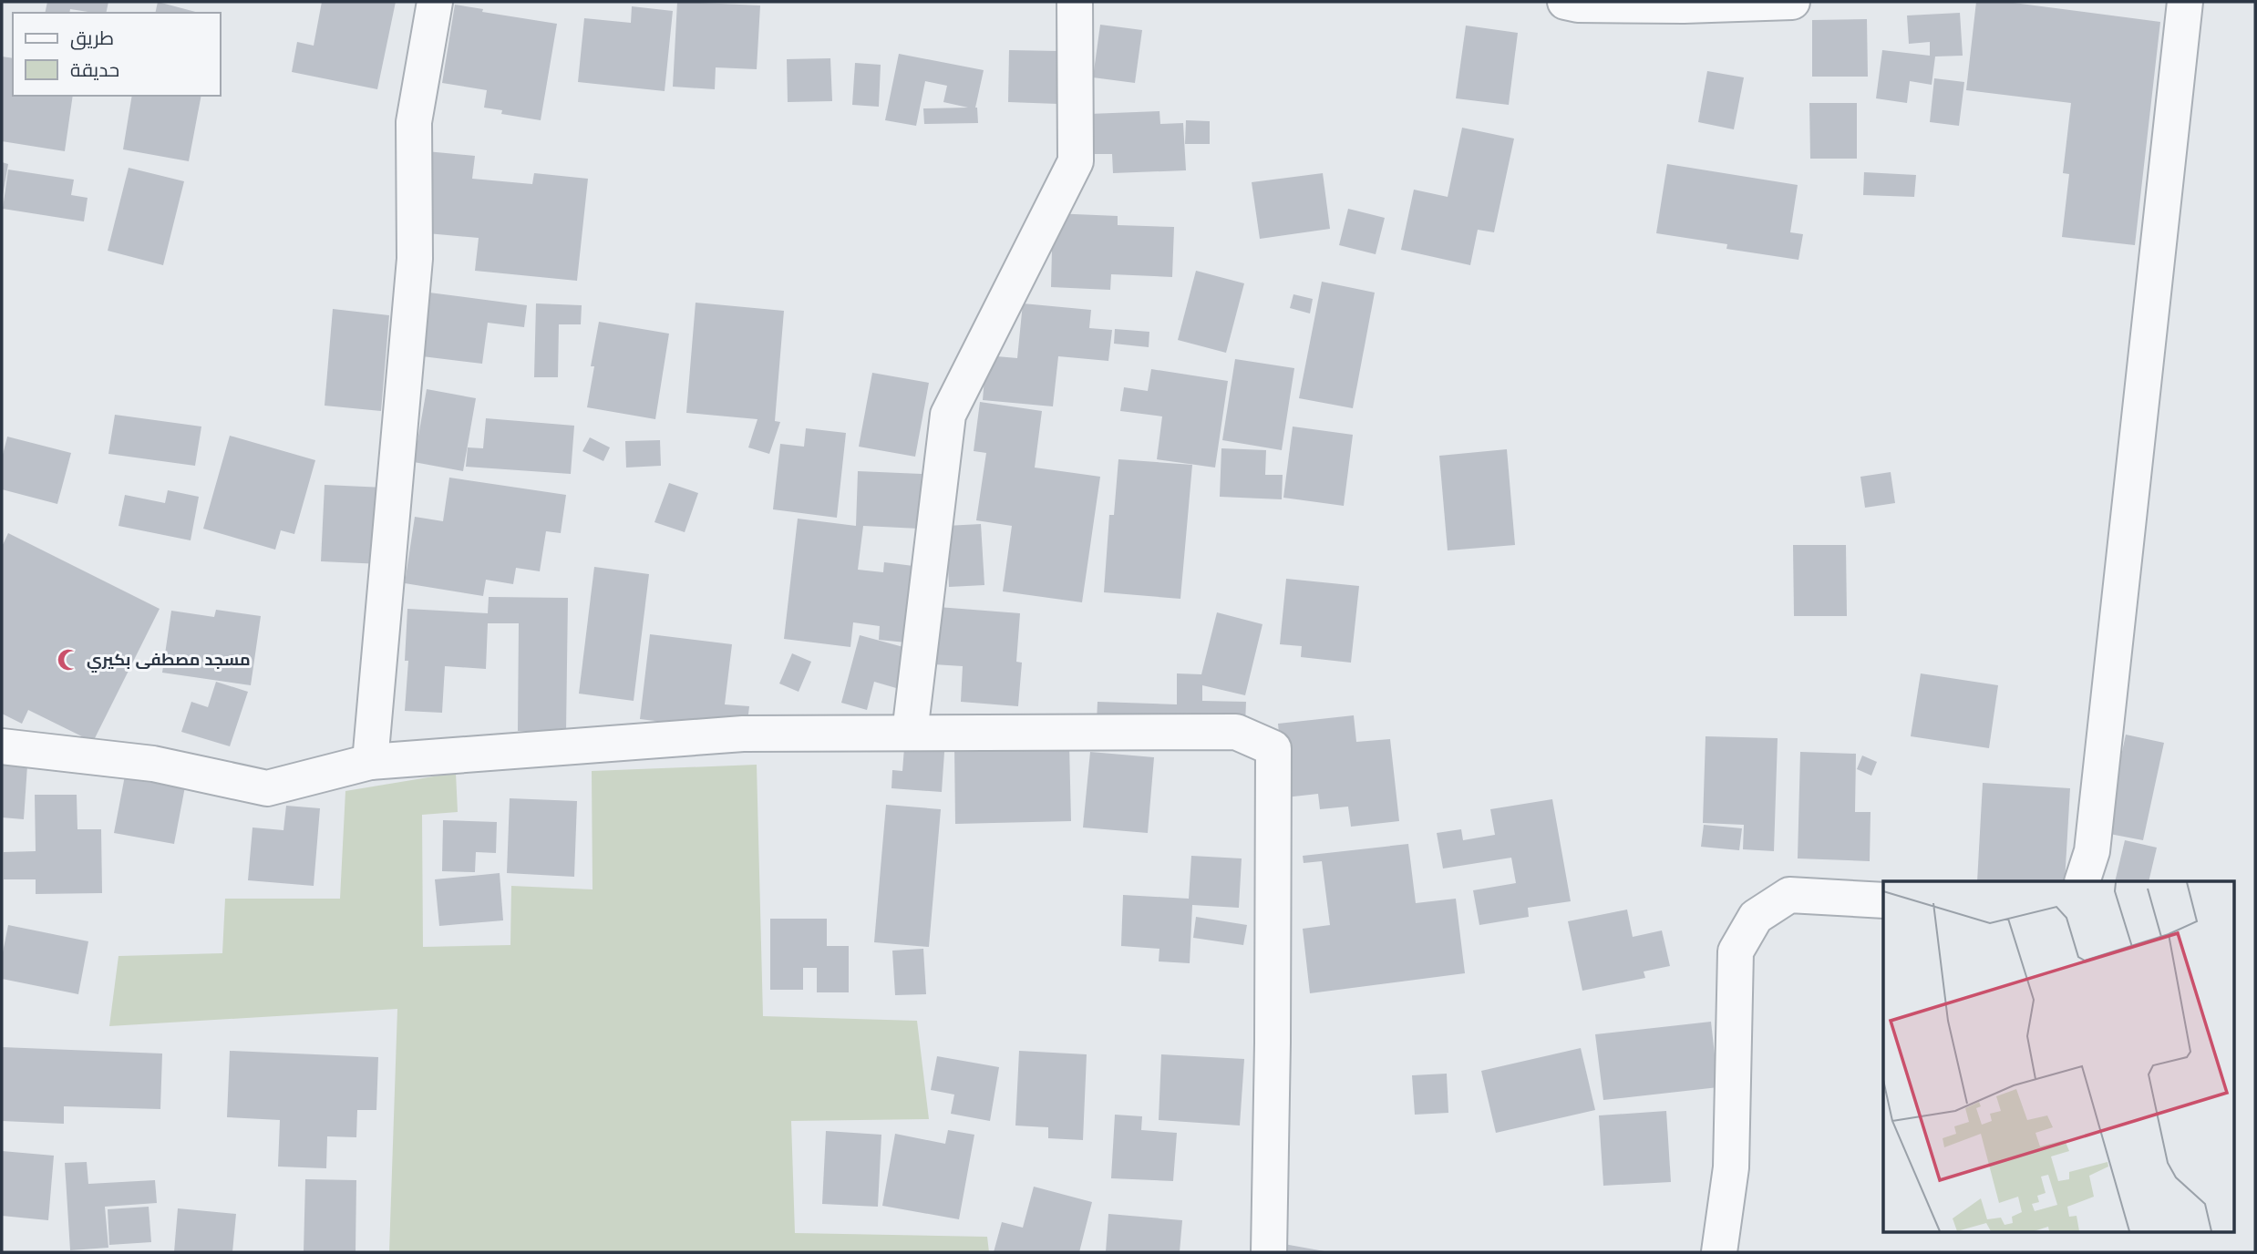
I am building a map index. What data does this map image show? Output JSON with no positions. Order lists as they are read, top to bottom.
{
  "places": {
    "mosque": ["مسجد مصطفى بكيري"]
  },
  "legend": ["طريق", "حديقة"]
}
